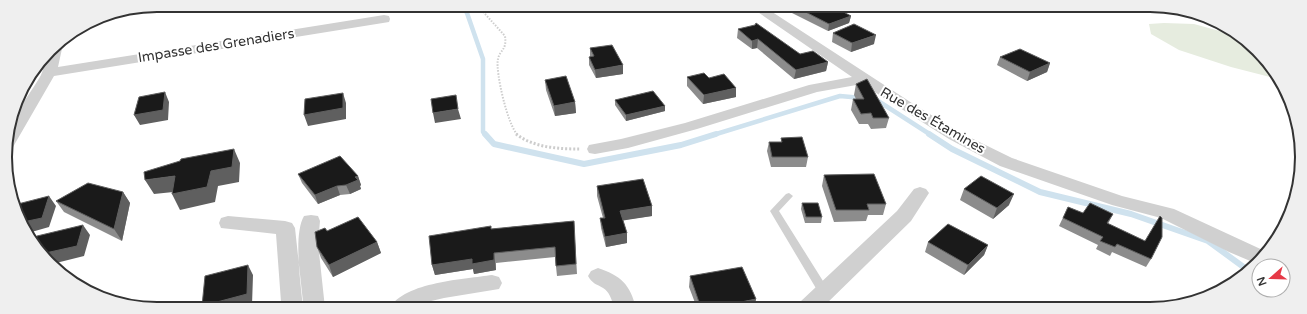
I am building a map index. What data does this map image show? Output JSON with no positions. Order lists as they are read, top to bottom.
{
  "streets": {
    "street": ["Impasse des Grenadiers", "Rue des Étamines"]
  },
  "north": "left"
}
